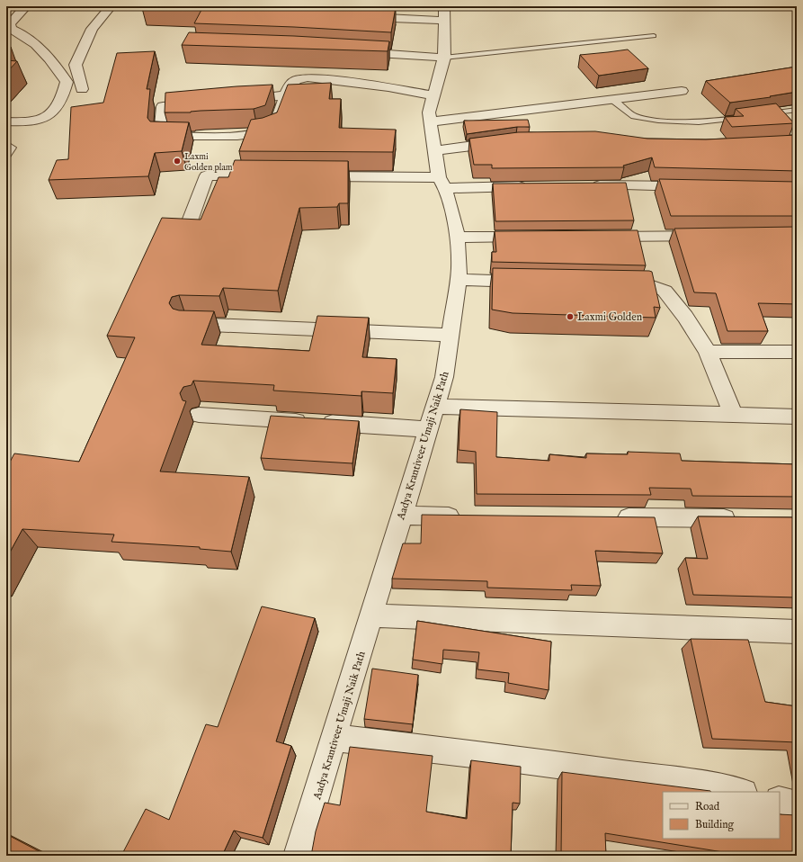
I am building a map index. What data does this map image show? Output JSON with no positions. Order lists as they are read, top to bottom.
{
  "streets": {
    "street": ["Aadya Krantiveer Umaji Naik Path"]
  },
  "places": ["Laxmi Golden plam", "Laxmi Golden"],
  "legend": ["Road", "Building"]
}
